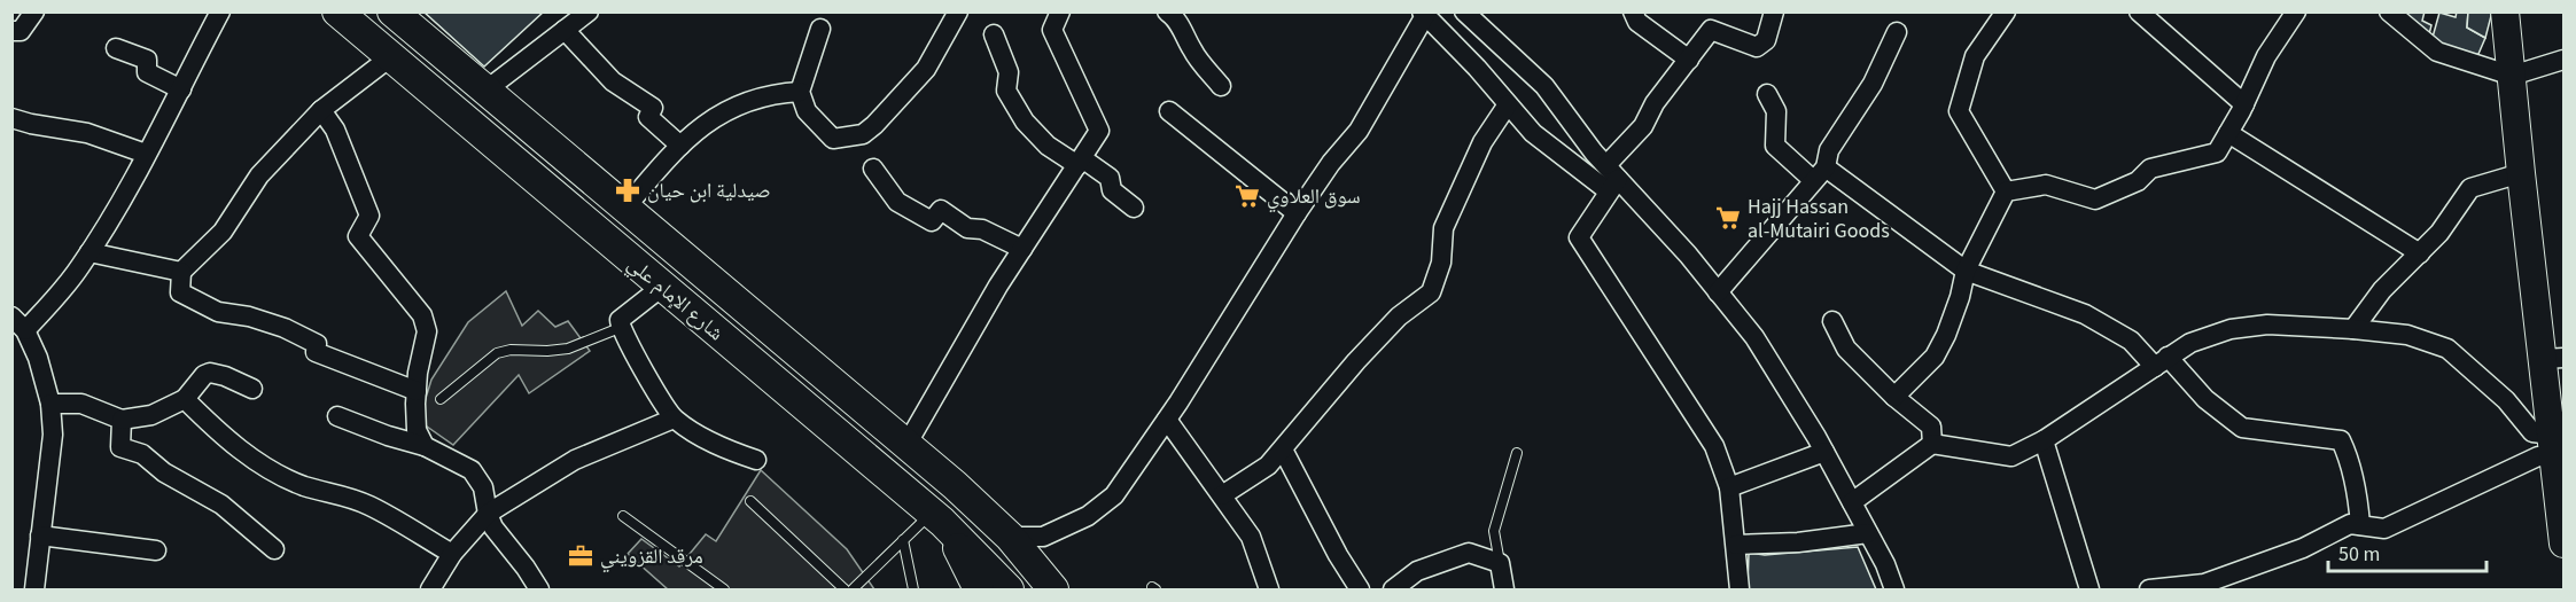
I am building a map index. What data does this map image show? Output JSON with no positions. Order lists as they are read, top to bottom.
{
  "streets": {
    "main road": ["شارع الإمام علي"]
  },
  "places": {
    "pharmacy": ["صيدلية ابن حيان"],
    "supermarket": ["سوق العلاوي", "Hajj Hassan al-Mutairi Goods"],
    "office": ["مرقد القزويني"]
  },
  "scale_bar": "50 m"
}
